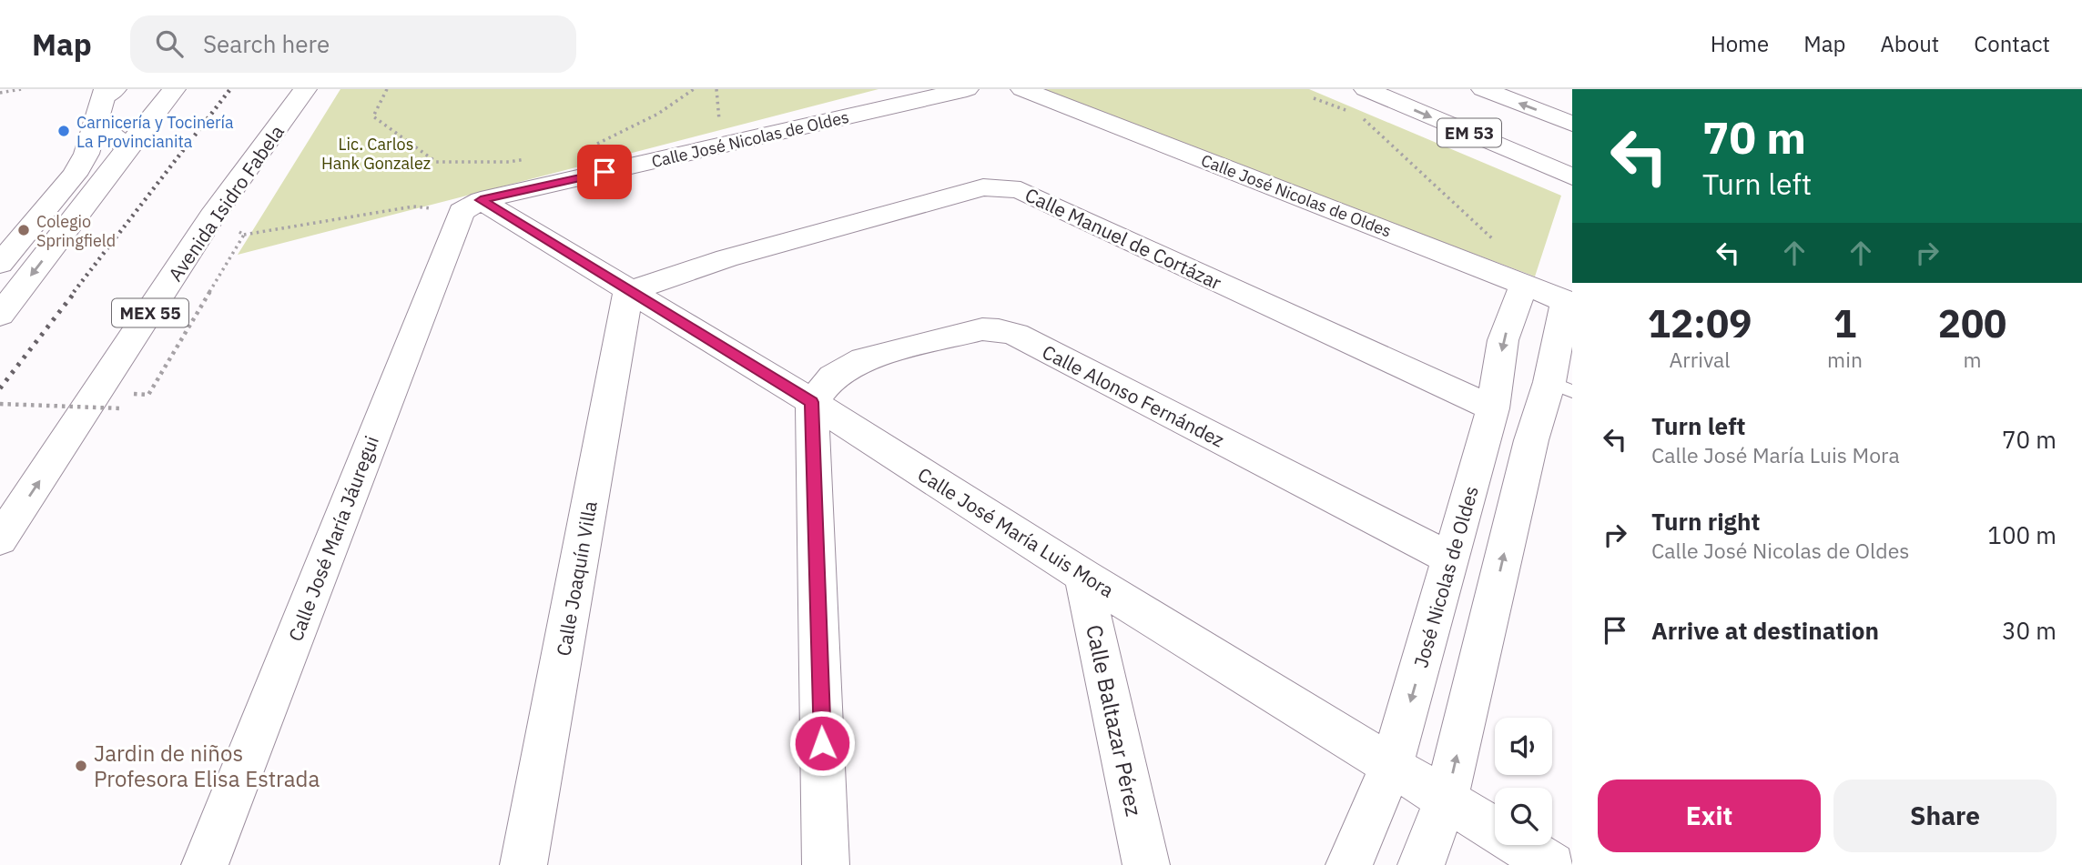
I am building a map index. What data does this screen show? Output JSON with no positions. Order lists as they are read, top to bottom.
{
  "streets": {
    "main road": [
      "EM 53",
      "Calle José Nicolas de Oldes",
      "Avenida Isidro Fabela",
      "Calle Manuel de Cortázar",
      "MEX 55",
      "Calle Alonso Fernández",
      "Calle José María Luis Mora",
      "Calle José María Jáuregui",
      "José Nicolas de Oldes",
      "Calle Joaquín Villa",
      "Calle Baltazar Pérez"
    ]
  },
  "crossings": [
    ["Calle José Nicolas de Oldes", "Calle José María Luis Mora"],
    ["Calle José Nicolas de Oldes", "Calle José María Jáuregui"],
    ["Calle José Nicolas de Oldes", "José Nicolas de Oldes"],
    ["Calle Manuel de Cortázar", "Calle José María Luis Mora"],
    ["Calle Manuel de Cortázar", "José Nicolas de Oldes"],
    ["Calle Manuel de Cortázar", "Calle Joaquín Villa"],
    ["Calle Alonso Fernández", "Calle José María Luis Mora"],
    ["Calle Alonso Fernández", "José Nicolas de Oldes"],
    ["Calle José María Luis Mora", "Calle José María Jáuregui"],
    ["Calle José María Luis Mora", "José Nicolas de Oldes"],
    ["Calle José María Luis Mora", "Calle Joaquín Villa"],
    ["Calle José María Luis Mora", "Calle Baltazar Pérez"]
  ],
  "parks": ["Lic. Carlos Hank Gonzalez"],
  "places": ["Carnicería y Tocinería La Provincianita", "Colegio Springfield", "Jardin de niños Profesora Elisa Estrada"],
  "page": {
    "header": "Map",
    "search": "Search here",
    "nav": [
      "Home",
      "Map",
      "About",
      "Contact"
    ],
    "turn": ["70 m", "Turn left"],
    "eta": [
      "12:09",
      "Arrival",
      "1",
      "min",
      "200",
      "m"
    ],
    "list": [
      {
        "name": "Turn left",
        "note": "Calle José María Luis Mora",
        "value": "70 m"
      },
      {
        "name": "Turn right",
        "note": "Calle José Nicolas de Oldes",
        "value": "100 m"
      },
      {
        "name": "Arrive at destination",
        "value": "30 m"
      }
    ],
    "buttons": ["Exit", "Share"]
  }
}
